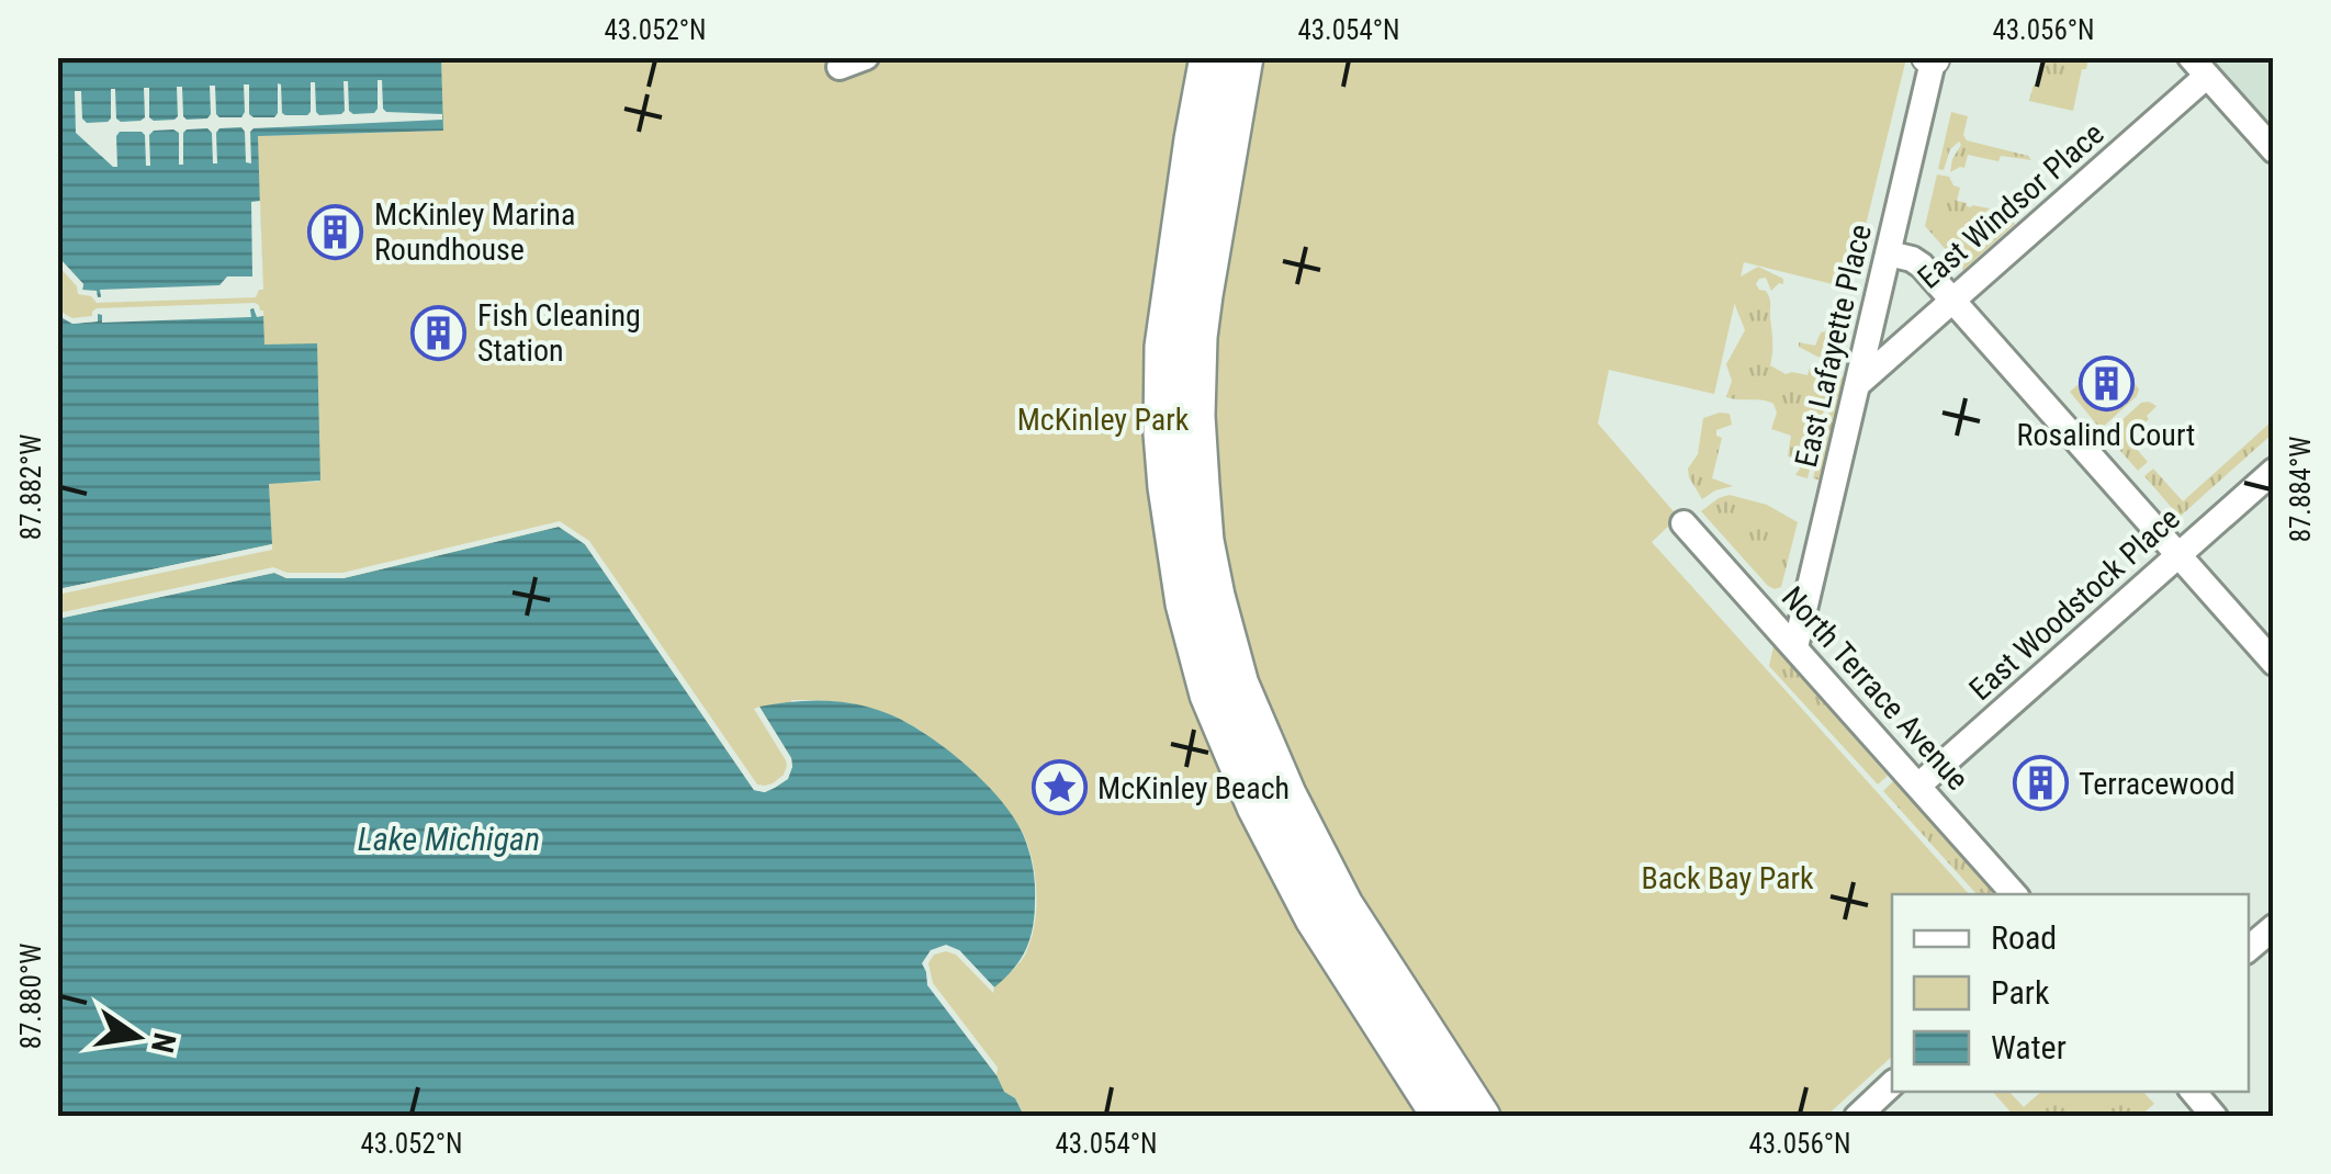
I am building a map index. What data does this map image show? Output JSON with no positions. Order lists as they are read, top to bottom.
{
  "streets": {
    "street": [
      "East Windsor Place",
      "East Lafayette Place",
      "East Woodstock Place",
      "North Terrace Avenue"
    ]
  },
  "crossings": [
    ["East Windsor Place", "East Lafayette Place"],
    ["East Lafayette Place", "North Terrace Avenue"],
    ["East Woodstock Place", "North Terrace Avenue"]
  ],
  "water": ["Lake Michigan"],
  "parks": ["McKinley Park", "Back Bay Park"],
  "places": {
    "building": [
      "McKinley Marina Roundhouse",
      "Fish Cleaning Station",
      "Rosalind Court",
      "Terracewood"
    ],
    "place": ["McKinley Beach"]
  },
  "legend": ["Road", "Park", "Water"],
  "north": "right",
  "coordinates": [
    "43.052°N",
    "43.054°N",
    "43.056°N",
    "87.882°W",
    "87.884°W",
    "87.880°W"
  ]
}
